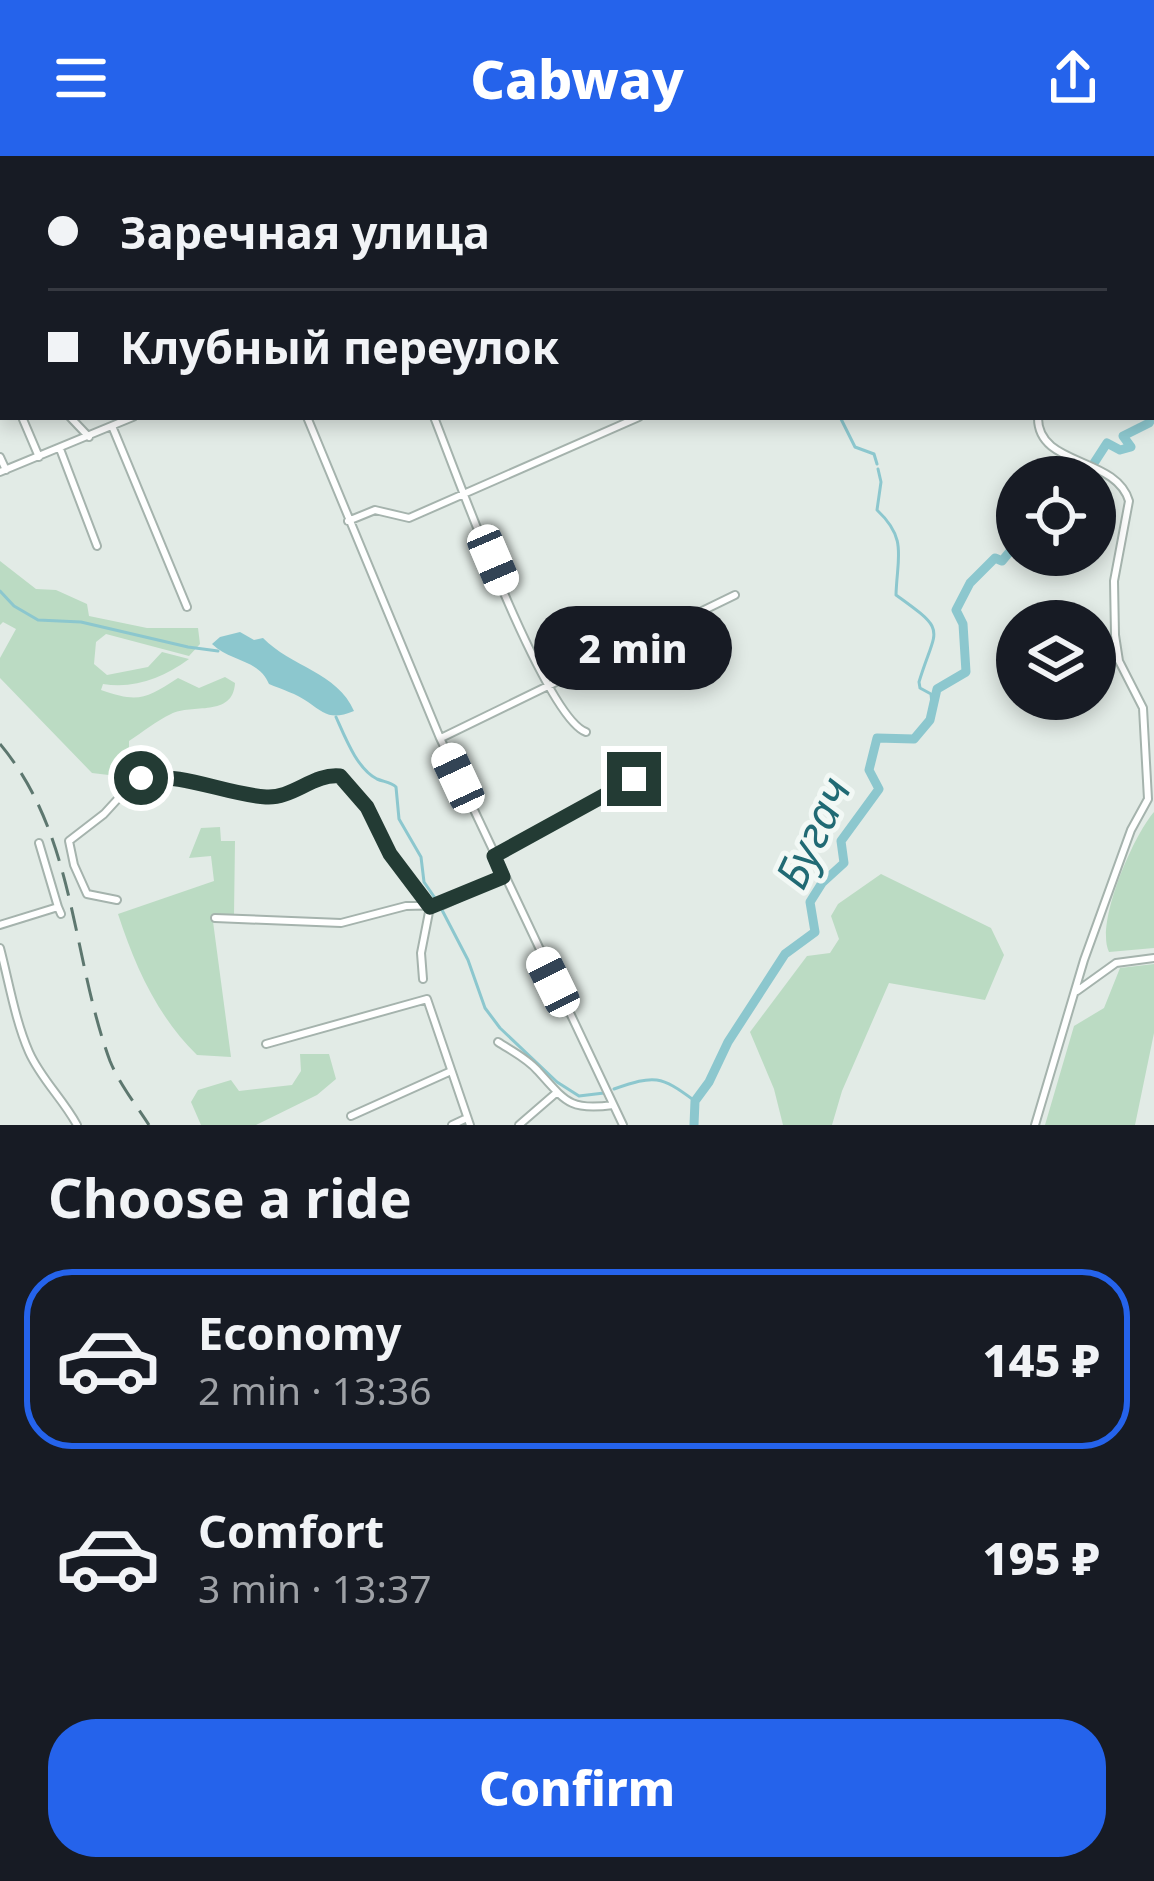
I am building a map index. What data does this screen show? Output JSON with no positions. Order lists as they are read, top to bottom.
{
  "water": ["Бугач"],
  "page": {
    "header": "Cabway",
    "banner": ["Заречная улица", "Клубный переулок"],
    "bubble": "2 min",
    "heading": "Choose a ride",
    "list": [
      {
        "name": "Economy",
        "note": "2 min · 13:36",
        "value": "145 ₽"
      },
      {
        "name": "Comfort",
        "note": "3 min · 13:37",
        "value": "195 ₽"
      }
    ],
    "buttons": "Confirm"
  }
}
